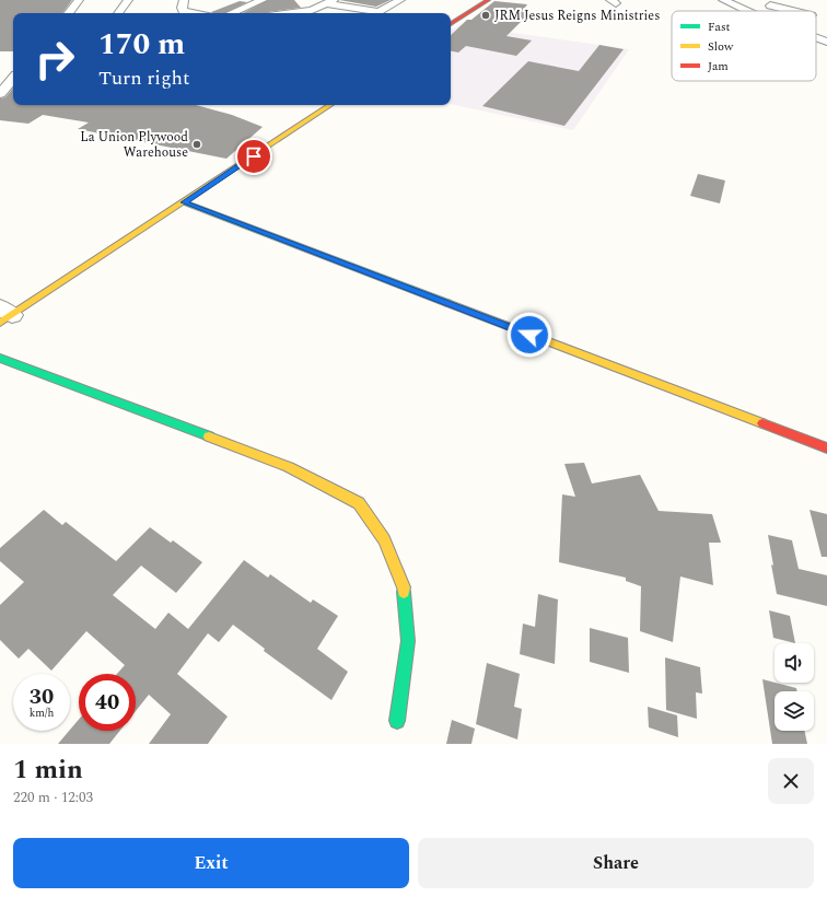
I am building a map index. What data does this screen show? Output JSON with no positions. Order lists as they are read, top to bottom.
{
  "places": ["JRM Jesus Reigns Ministries", "La Union Plywood Warehouse"],
  "legend": ["Fast", "Slow", "Jam"],
  "page": {
    "turn": ["170 m", "Turn right"],
    "speed": "30 km/h",
    "limit": "40",
    "heading": ["1 min", "220 m · 12:03"],
    "buttons": ["Exit", "Share"]
  }
}
